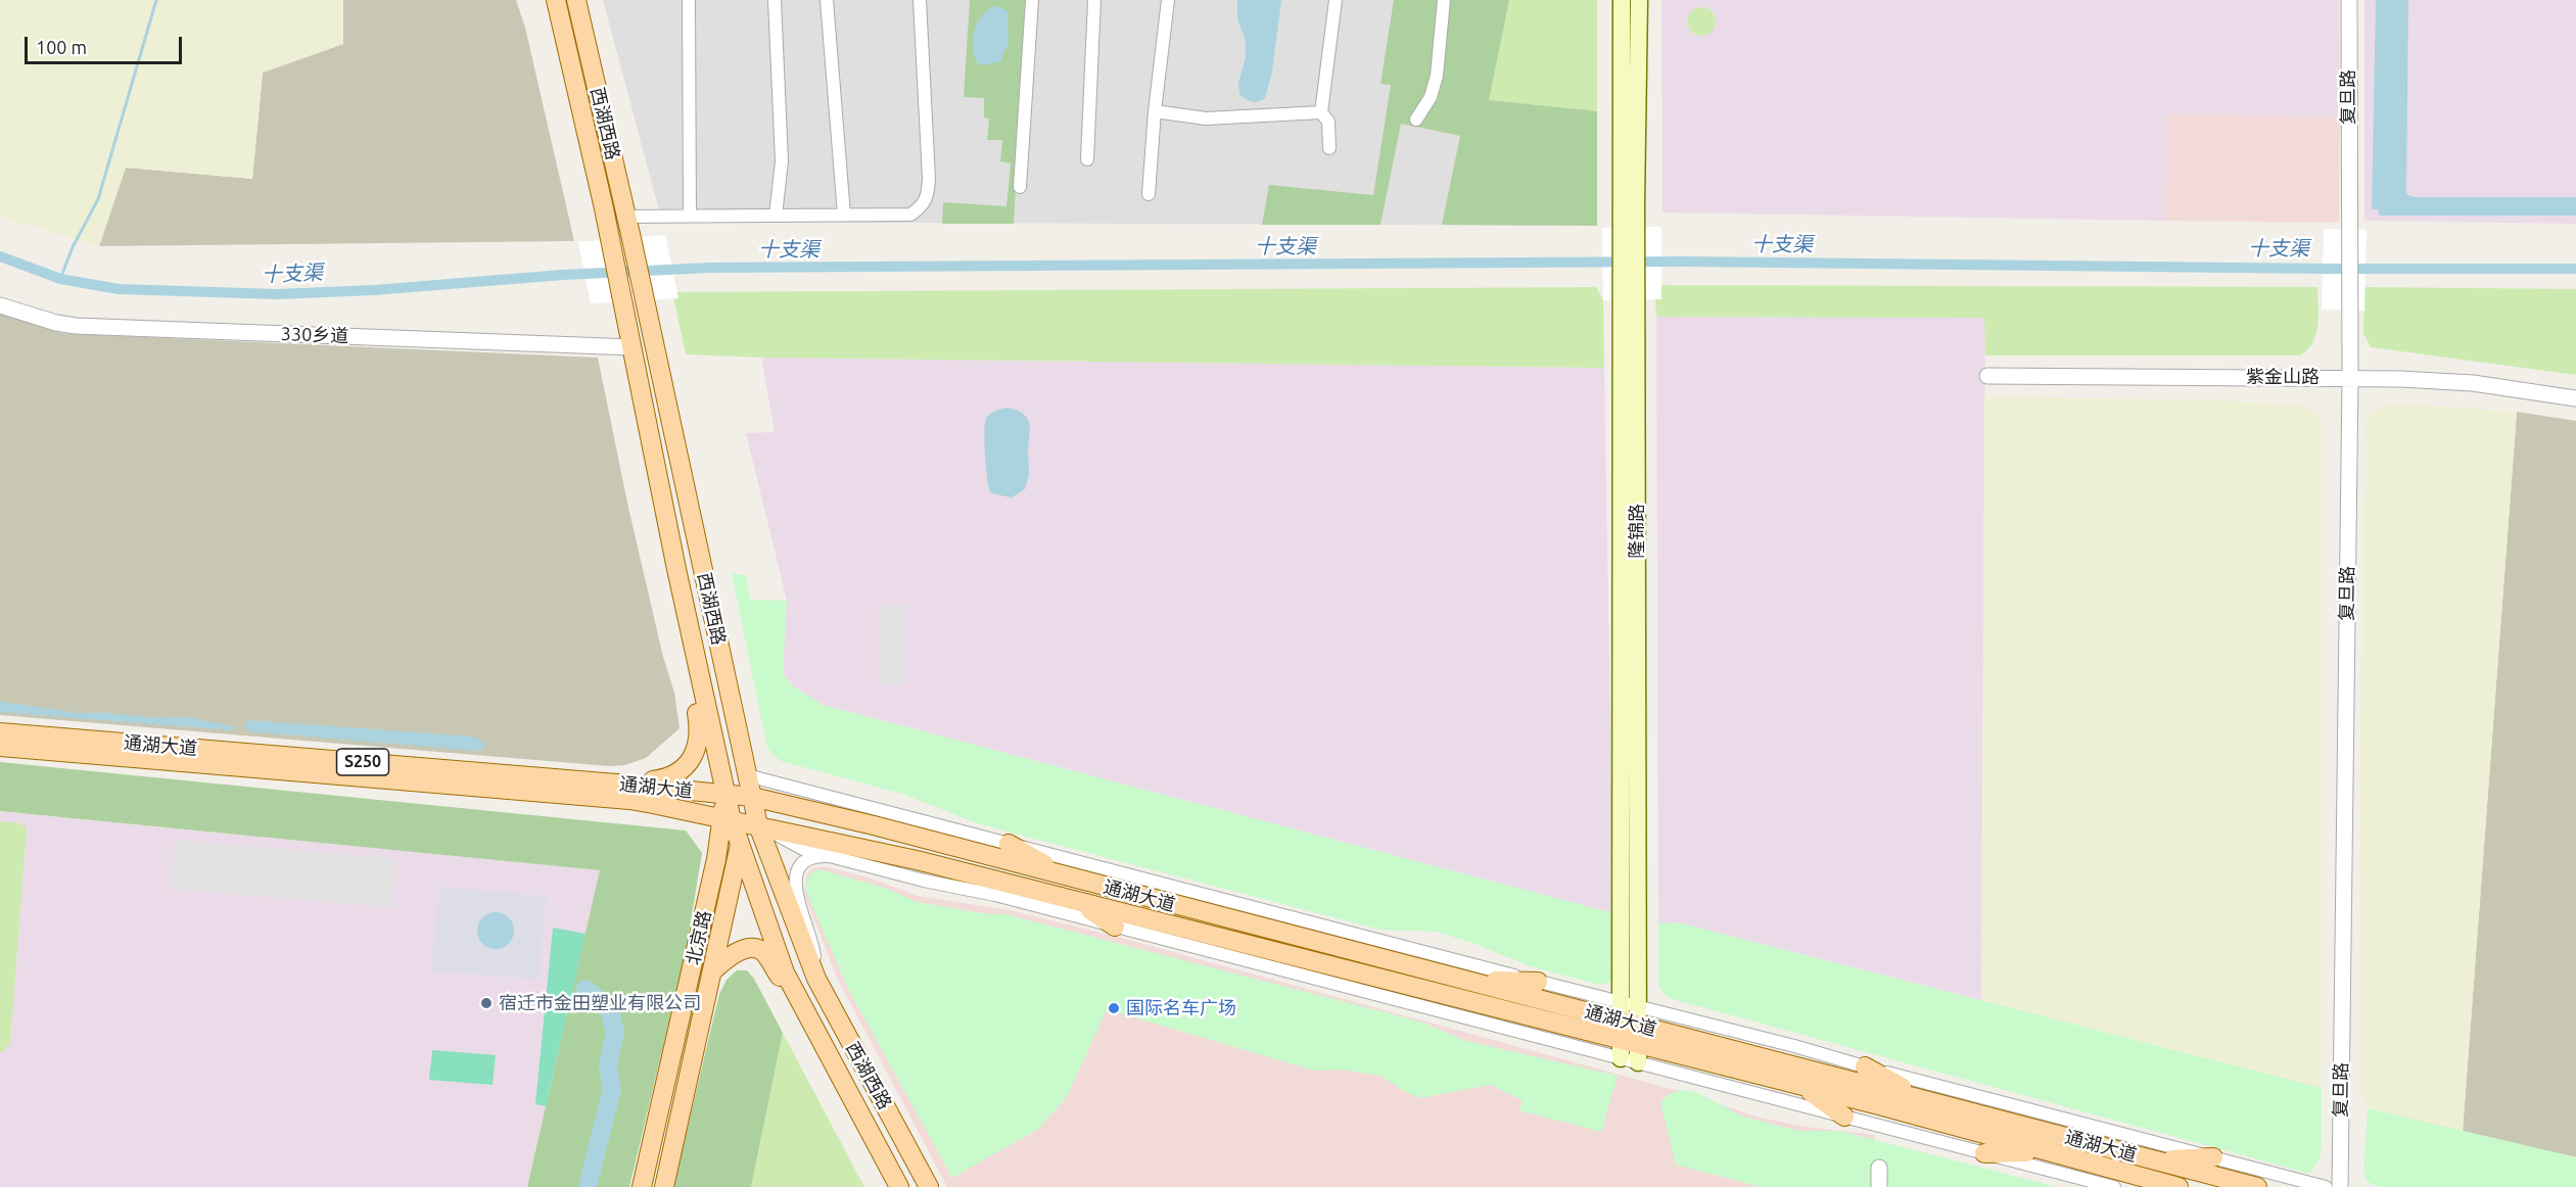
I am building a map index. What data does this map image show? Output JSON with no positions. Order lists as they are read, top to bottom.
{
  "streets": {
    "main road": [
      "西湖西路",
      "隆锦路",
      "通湖大道",
      "S250",
      "北京路"
    ],
    "street": ["复旦路", "330乡道", "紫金山路"]
  },
  "crossings": [
    ["复旦路", "紫金山路"],
    ["西湖西路", "330乡道"],
    ["西湖西路", "通湖大道"],
    ["西湖西路", "北京路"],
    ["隆锦路", "通湖大道"],
    ["通湖大道", "北京路"]
  ],
  "water": ["十支渠"],
  "places": ["宿迁市金田塑业有限公司", "国际名车广场"],
  "scale_bar": "100 m"
}
